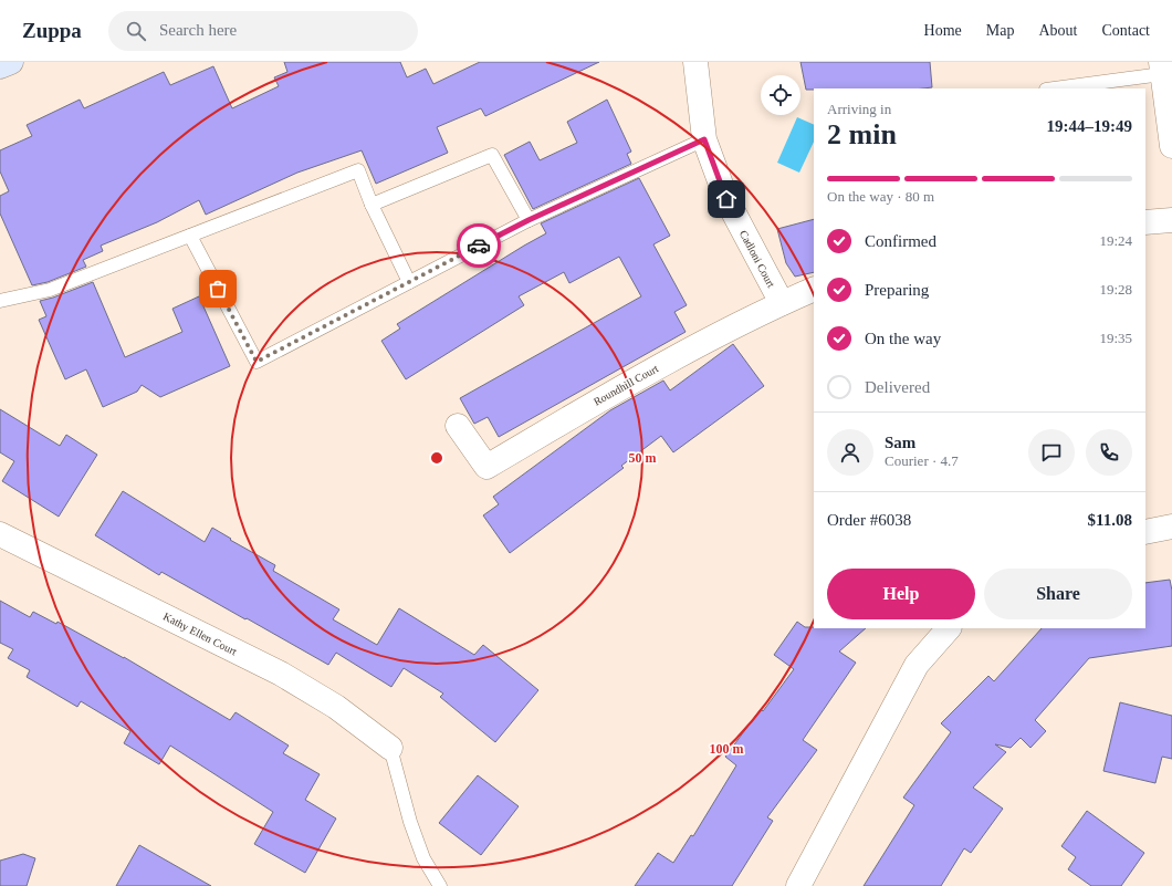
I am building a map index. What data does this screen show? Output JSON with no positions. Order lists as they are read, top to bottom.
{
  "streets": {
    "street": ["Cadloni Court", "Roundhill Court", "Kathy Ellen Court"]
  },
  "crossings": [
    ["Cadloni Court", "Roundhill Court"]
  ],
  "page": {
    "header": "Zuppa",
    "search": "Search here",
    "nav": [
      "Home",
      "Map",
      "About",
      "Contact"
    ],
    "heading": ["2 min", "Arriving in", "19:44–19:49"],
    "panel": [
      "Sam",
      "Courier · 4.7",
      "Order #6038",
      "$11.08"
    ],
    "bar": "On the way · 80 m",
    "list": [
      ["Confirmed", "19:24"],
      ["Preparing", "19:28"],
      ["On the way", "19:35"],
      "Delivered"
    ],
    "buttons": ["Help", "Share"]
  },
  "rings": ["50 m", "100 m"]
}
